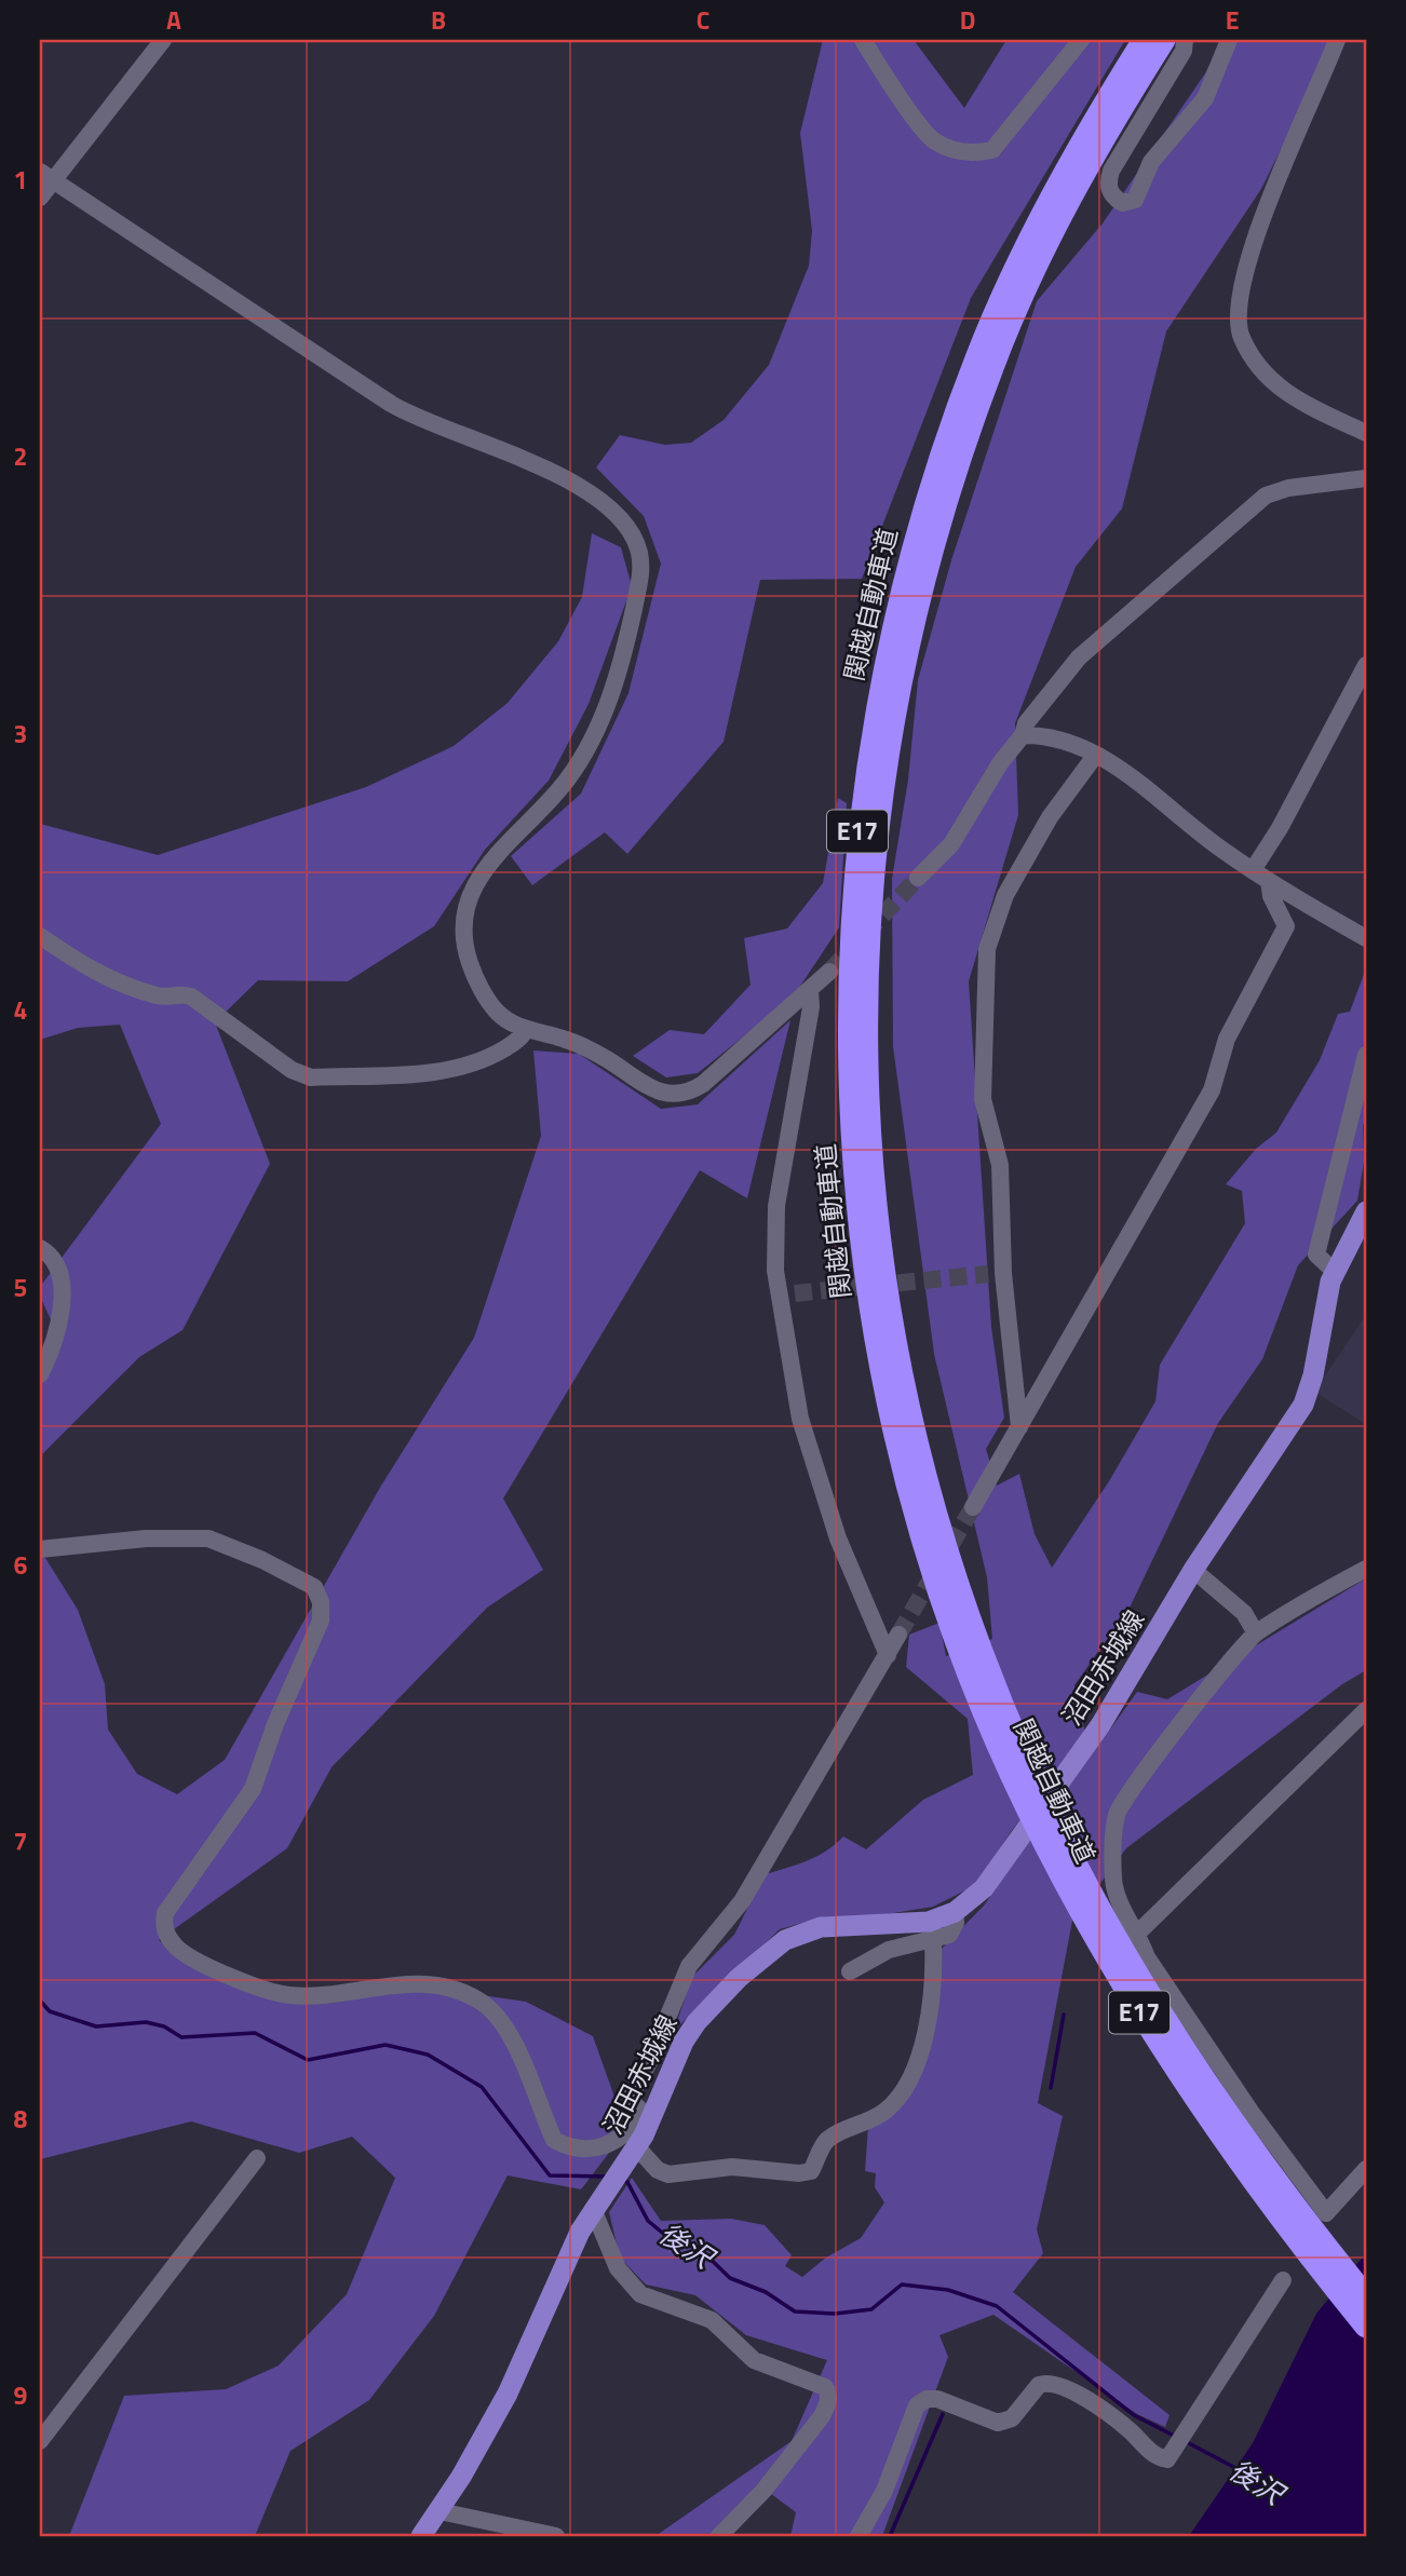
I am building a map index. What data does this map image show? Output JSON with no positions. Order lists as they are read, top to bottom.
{
  "streets": {
    "highway": ["関越自動車道", "E17"],
    "main road": ["沼田赤城線"]
  },
  "water": ["後沢"],
  "grid": {
    "columns": [
      "A",
      "B",
      "C",
      "D",
      "E"
    ],
    "rows": [
      "1",
      "2",
      "3",
      "4",
      "5",
      "6",
      "7",
      "8",
      "9"
    ]
  }
}
